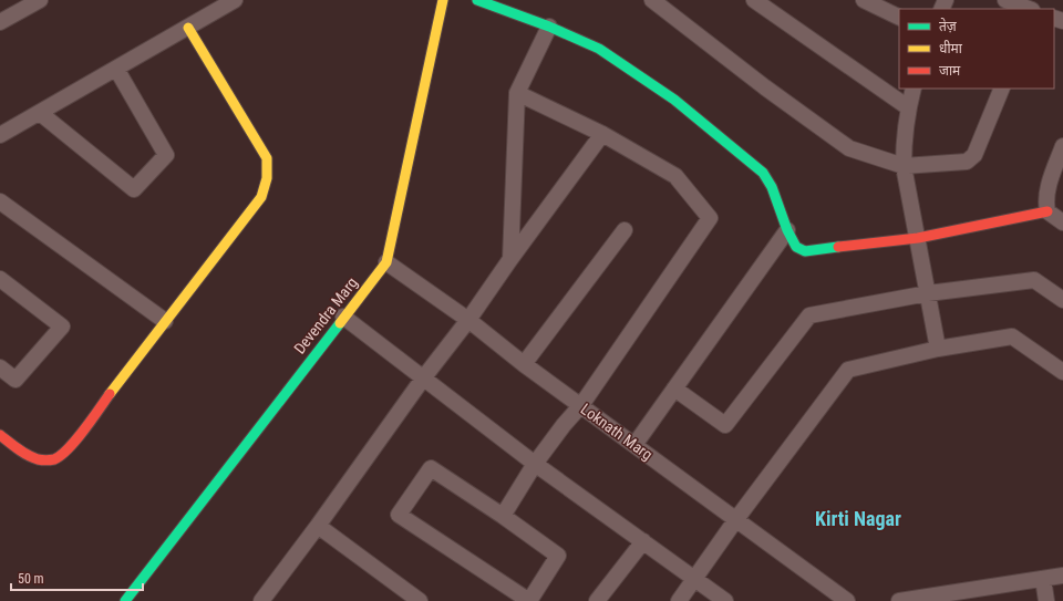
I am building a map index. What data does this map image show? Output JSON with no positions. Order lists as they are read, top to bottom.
{
  "streets": {
    "street": ["Devendra Marg", "Loknath Marg"]
  },
  "crossings": [
    ["Devendra Marg", "Loknath Marg"]
  ],
  "districts": ["Kirti Nagar"],
  "legend": ["तेज़", "धीमा", "जाम"],
  "scale_bar": "50 m"
}
